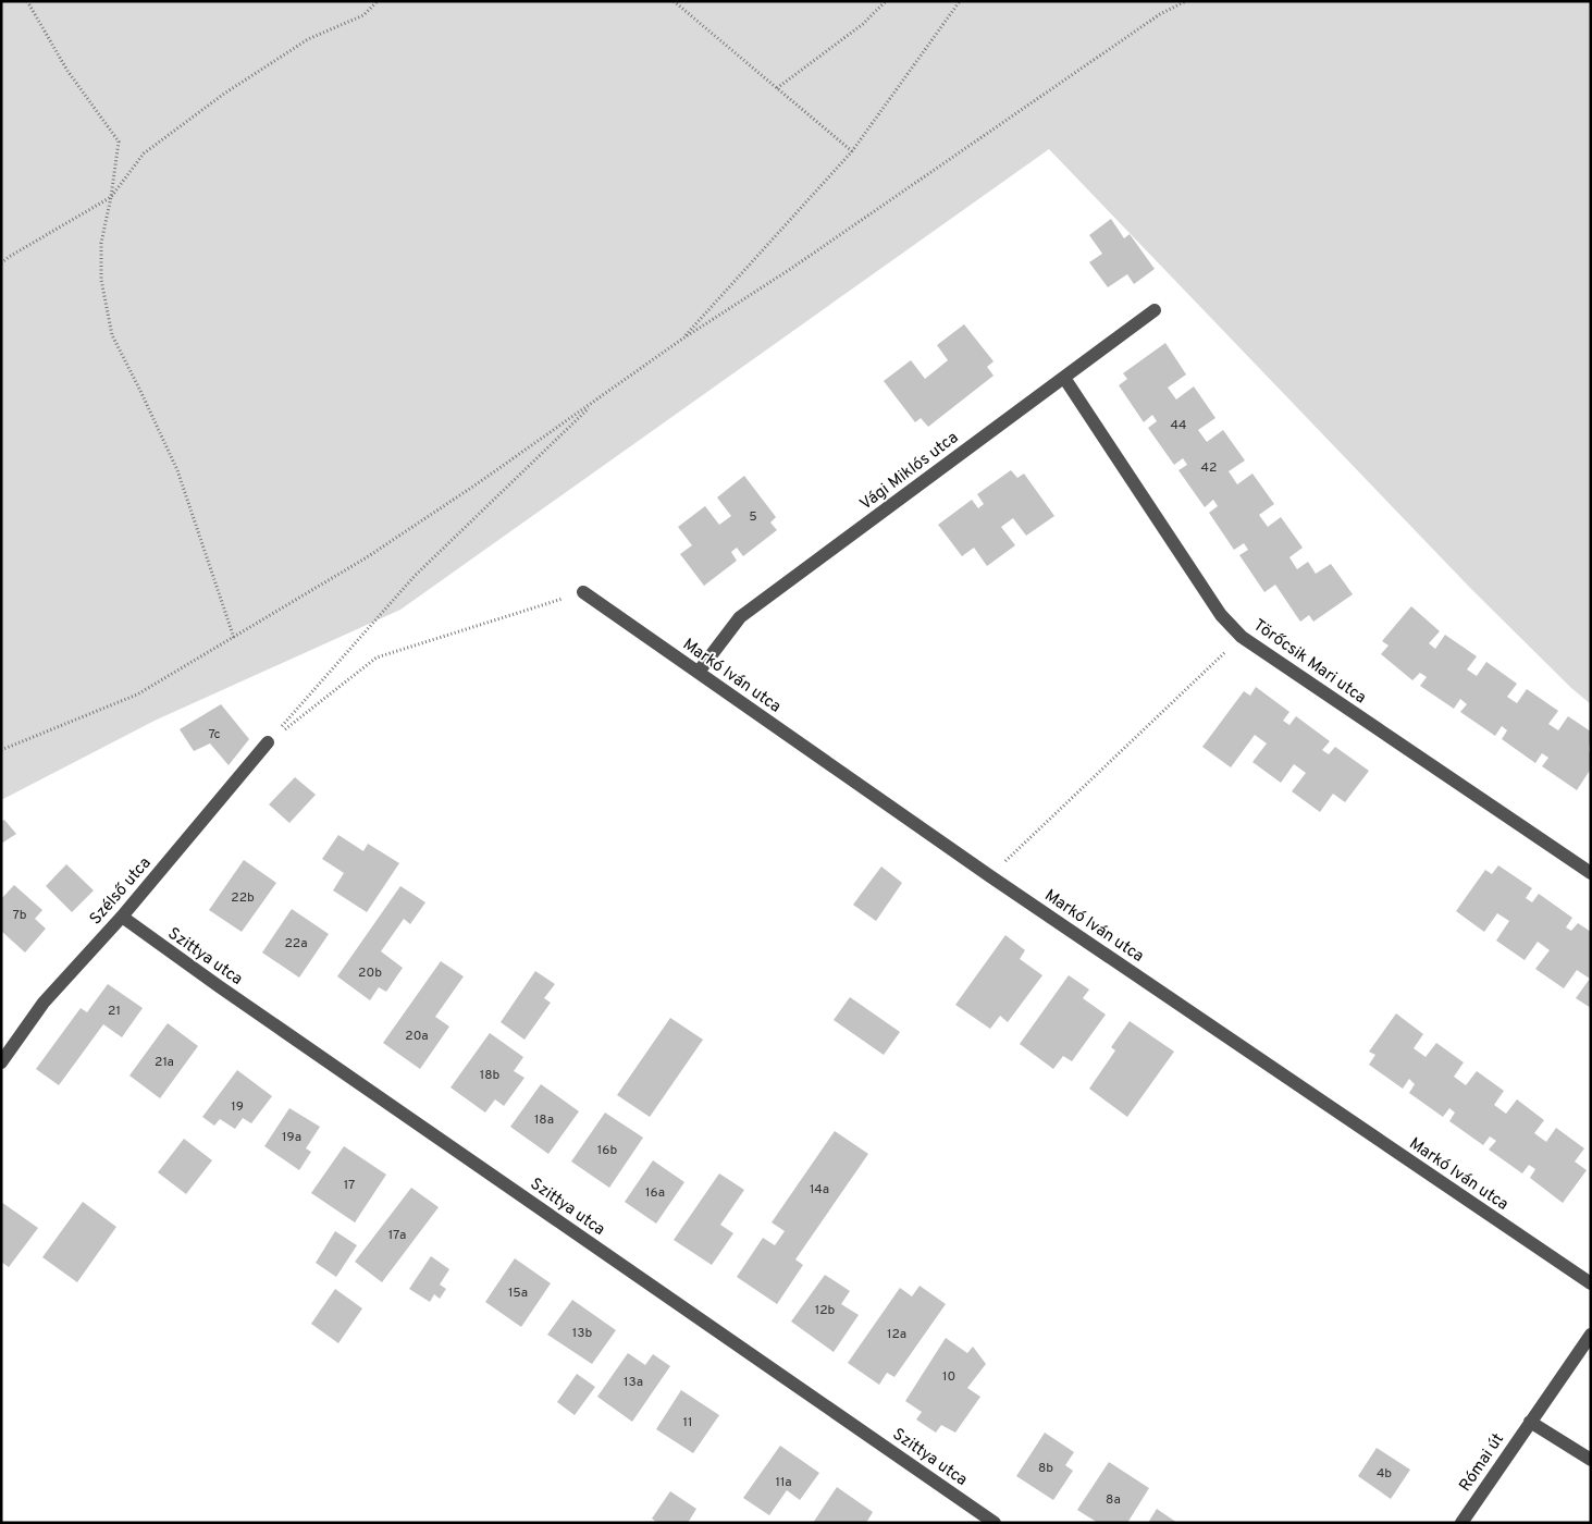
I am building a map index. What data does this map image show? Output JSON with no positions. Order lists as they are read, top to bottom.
{
  "streets": {
    "street": [
      "Vági Miklós utca",
      "Törőcsik Mari utca",
      "Markó Iván utca",
      "Szélső utca",
      "Szittya utca",
      "Római út"
    ]
  },
  "crossings": [
    ["Vági Miklós utca", "Törőcsik Mari utca"],
    ["Vági Miklós utca", "Markó Iván utca"],
    ["Szélső utca", "Szittya utca"]
  ],
  "house_numbers": [
    "44",
    "42",
    "5",
    "7c",
    "22b",
    "7b",
    "22a",
    "20b",
    "21",
    "20a",
    "21a",
    "18b",
    "19",
    "18a",
    "19a",
    "16b",
    "17",
    "14a",
    "16a",
    "17a",
    "15a",
    "12b",
    "13b",
    "12a",
    "10",
    "13a",
    "11",
    "8b",
    "4b",
    "11a",
    "8a"
  ]
}
